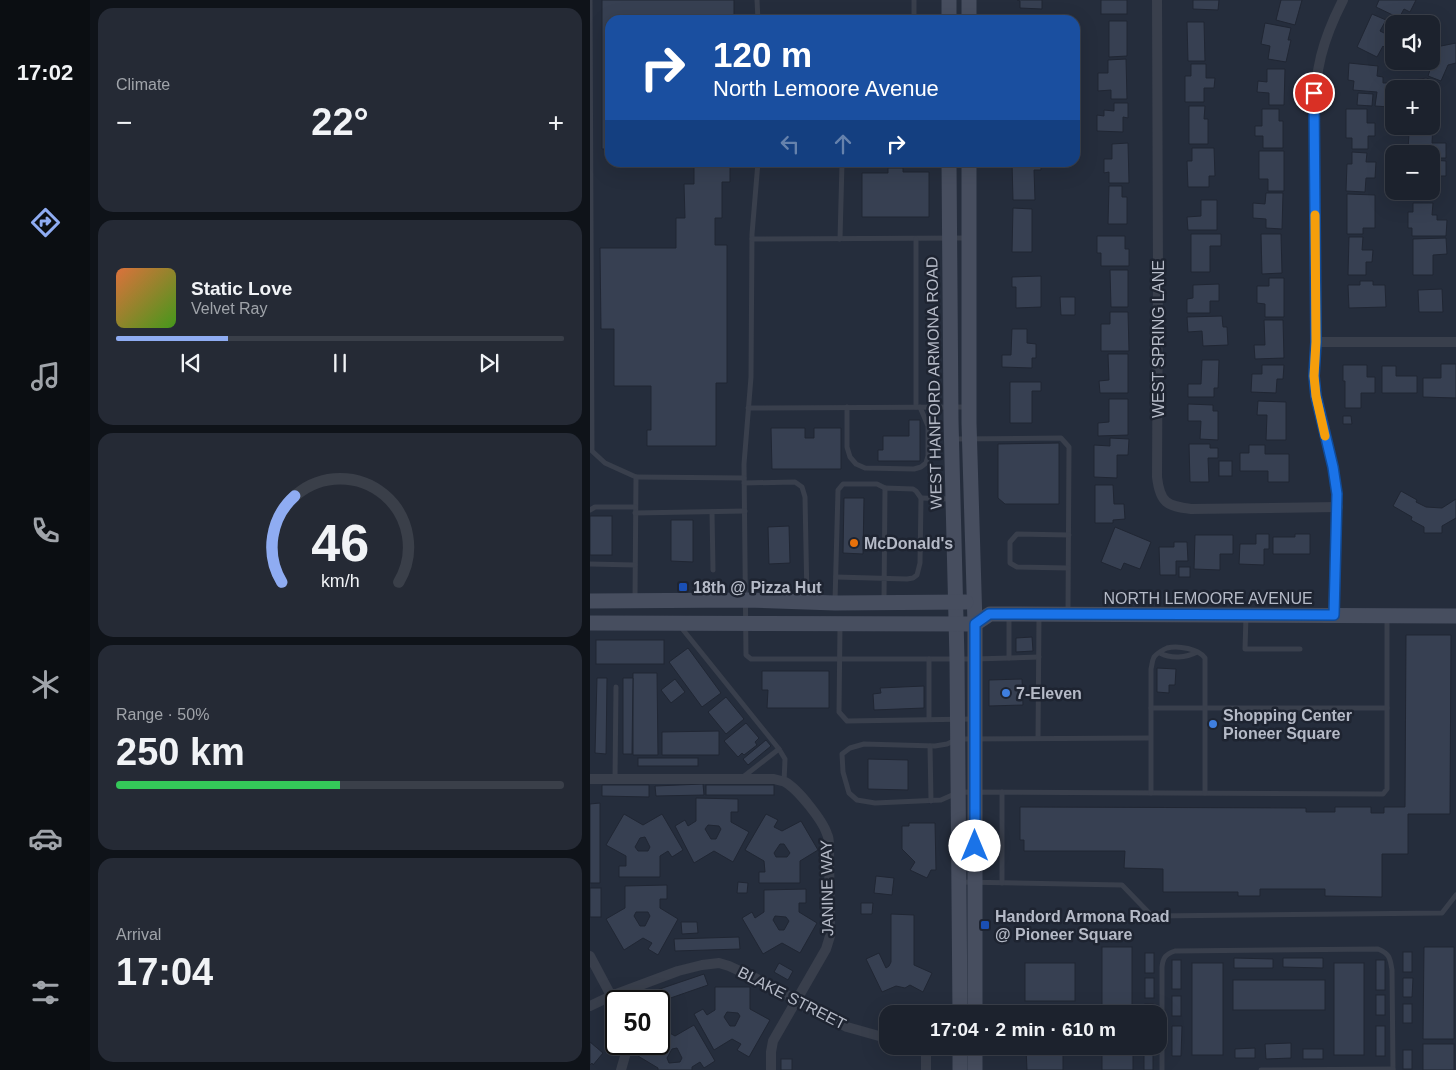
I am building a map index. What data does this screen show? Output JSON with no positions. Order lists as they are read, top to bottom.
{
  "streets": {
    "main road": ["WEST HANFORD ARMONA ROAD", "NORTH LEMOORE AVENUE"],
    "street": ["WEST SPRING LANE", "JANINE WAY", "BLAKE STREET"]
  },
  "crossings": [
    ["JANINE WAY", "BLAKE STREET"]
  ],
  "places": {
    "other": ["McDonald's", "7-Eleven", "Shopping Center Pioneer Square"],
    "transit": ["18th @ Pizza Hut", "Handord Armona Road @ Pioneer Square"]
  },
  "page": {
    "tabs": "17:02",
    "tile": [
      "Climate",
      ["Range · 50%", "250 km"],
      ["Arrival", "17:04"]
    ],
    "map_buttons": ["+", "−"],
    "turn": ["120 m", "North Lemoore Avenue"],
    "heat": ["−", "22°", "+"],
    "song": ["Static Love", "Velvet Ray"],
    "limit": "50",
    "trip": "17:04 · 2 min · 610 m",
    "gauge": ["46", "km/h"]
  }
}
